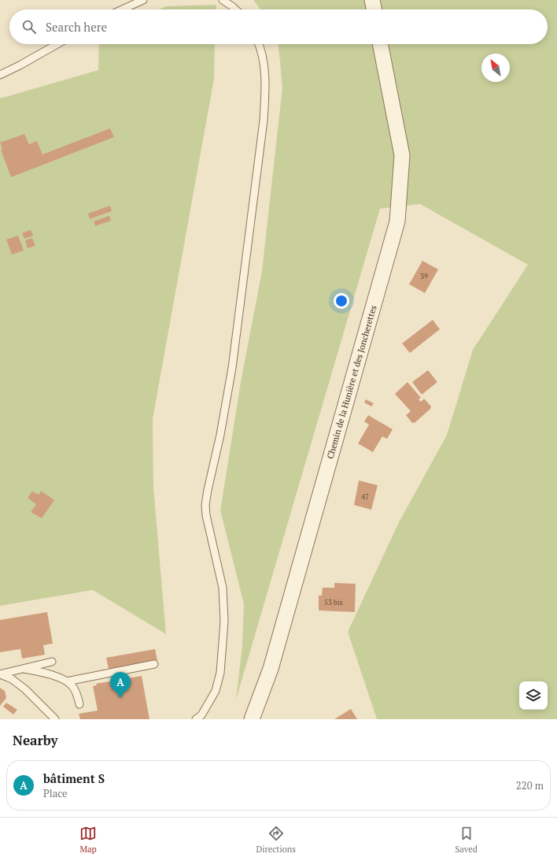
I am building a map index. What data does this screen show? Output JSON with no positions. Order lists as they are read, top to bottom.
{
  "streets": {
    "street": ["Chemin de la Hunière et des Joncherettes"]
  },
  "house_numbers": ["39", "47", "53 bis"],
  "north": "top left",
  "page": {
    "search": "Search here",
    "pins": "A",
    "heading": "Nearby",
    "list": [
      {
        "mark": "A",
        "name": "bâtiment S",
        "note": "Place",
        "value": "220 m"
      }
    ],
    "nav": ["Map", "Directions", "Saved"]
  }
}
